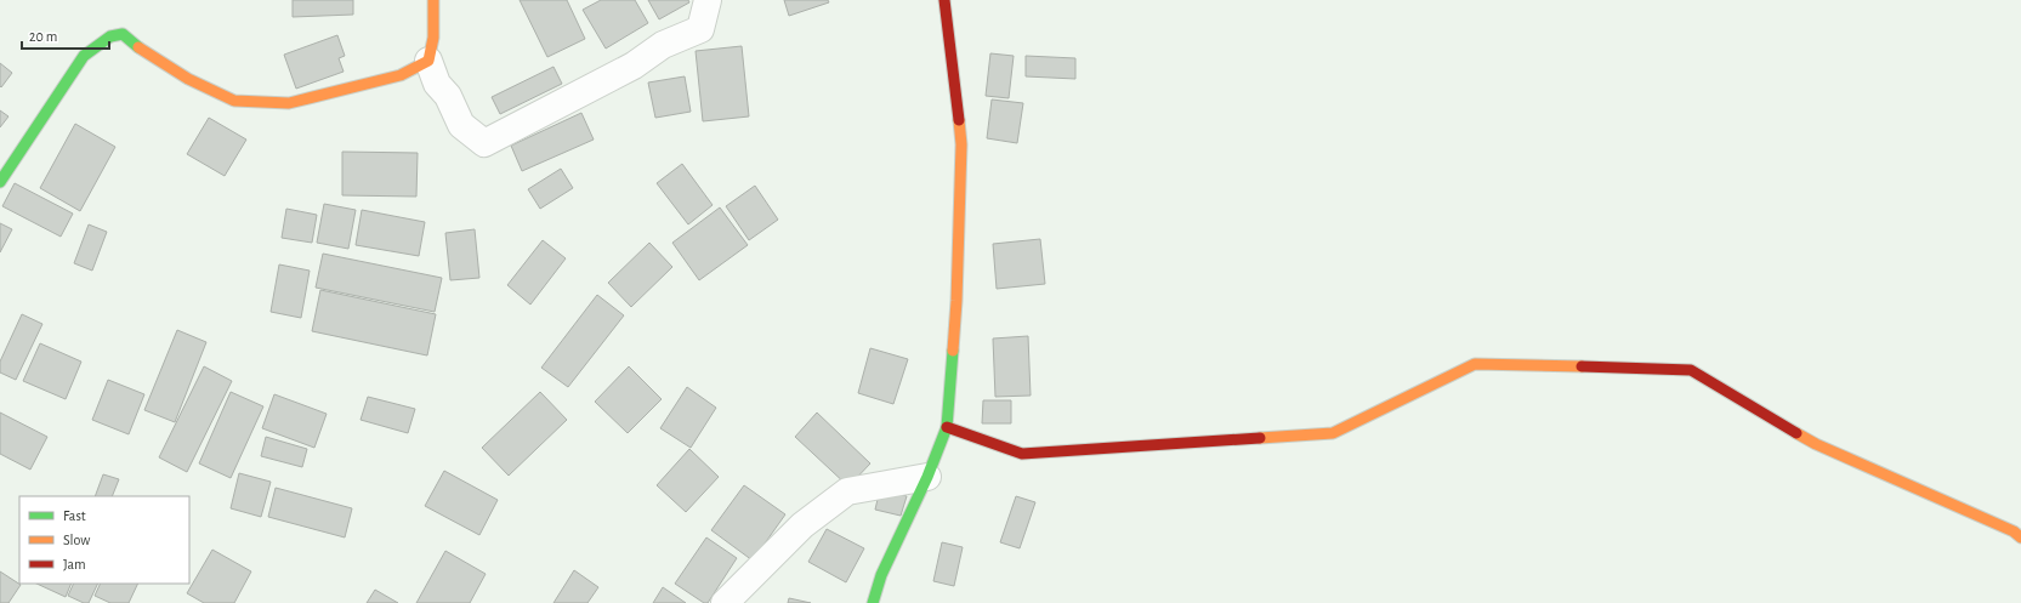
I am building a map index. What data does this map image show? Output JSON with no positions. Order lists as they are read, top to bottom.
{
  "legend": ["Fast", "Slow", "Jam"],
  "scale_bar": "20 m"
}
